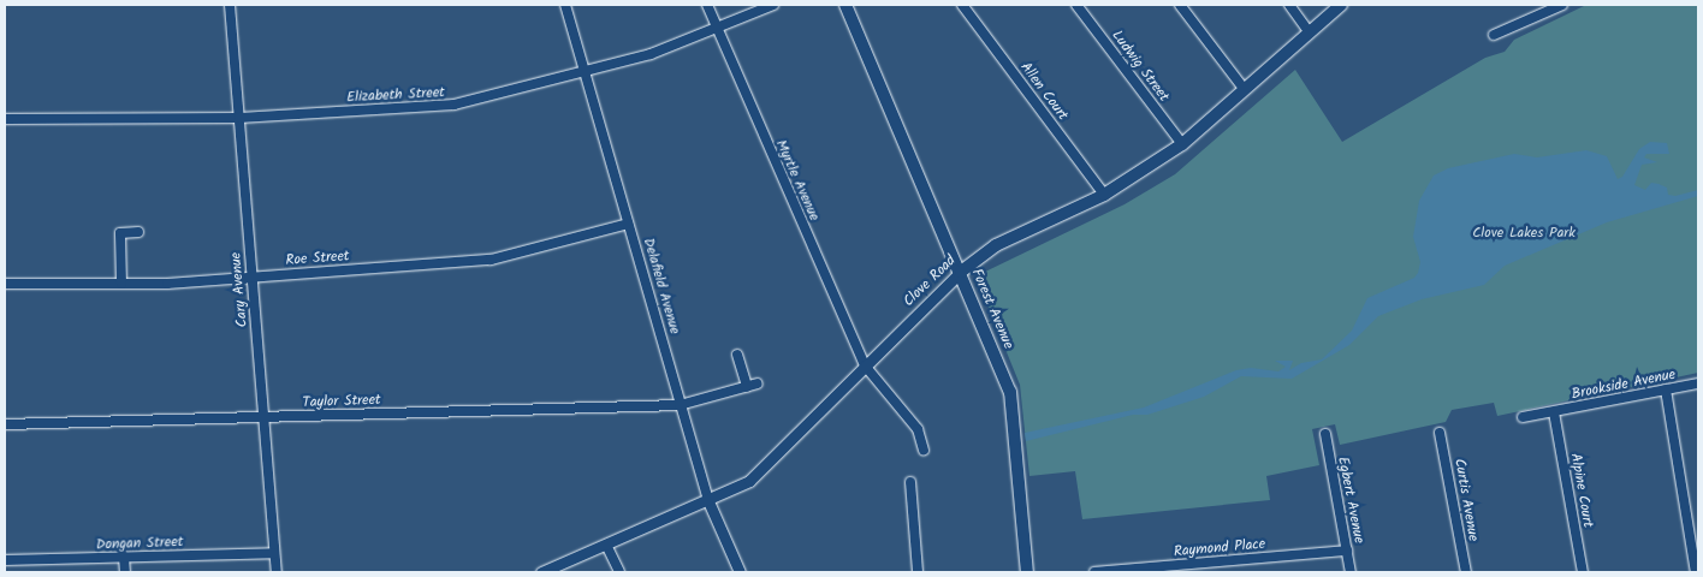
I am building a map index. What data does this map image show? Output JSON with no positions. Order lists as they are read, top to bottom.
{
  "streets": {
    "main road": ["Clove Road", "Forest Avenue"],
    "street": [
      "Ludwig Street",
      "Allen Court",
      "Elizabeth Street",
      "Myrtle Avenue",
      "Roe Street",
      "Delafield Avenue",
      "Cary Avenue",
      "Brookside Avenue",
      "Taylor Street",
      "Alpine Court",
      "Egbert Avenue",
      "Curtis Avenue",
      "Dongan Street",
      "Raymond Place"
    ]
  },
  "crossings": [
    ["Ludwig Street", "Clove Road"],
    ["Allen Court", "Clove Road"],
    ["Elizabeth Street", "Myrtle Avenue"],
    ["Elizabeth Street", "Delafield Avenue"],
    ["Elizabeth Street", "Cary Avenue"],
    ["Myrtle Avenue", "Clove Road"],
    ["Roe Street", "Delafield Avenue"],
    ["Roe Street", "Cary Avenue"],
    ["Clove Road", "Delafield Avenue"],
    ["Clove Road", "Forest Avenue"],
    ["Delafield Avenue", "Taylor Street"],
    ["Cary Avenue", "Taylor Street"],
    ["Cary Avenue", "Dongan Street"],
    ["Brookside Avenue", "Alpine Court"],
    ["Egbert Avenue", "Raymond Place"]
  ],
  "parks": ["Clove Lakes Park"]
}
